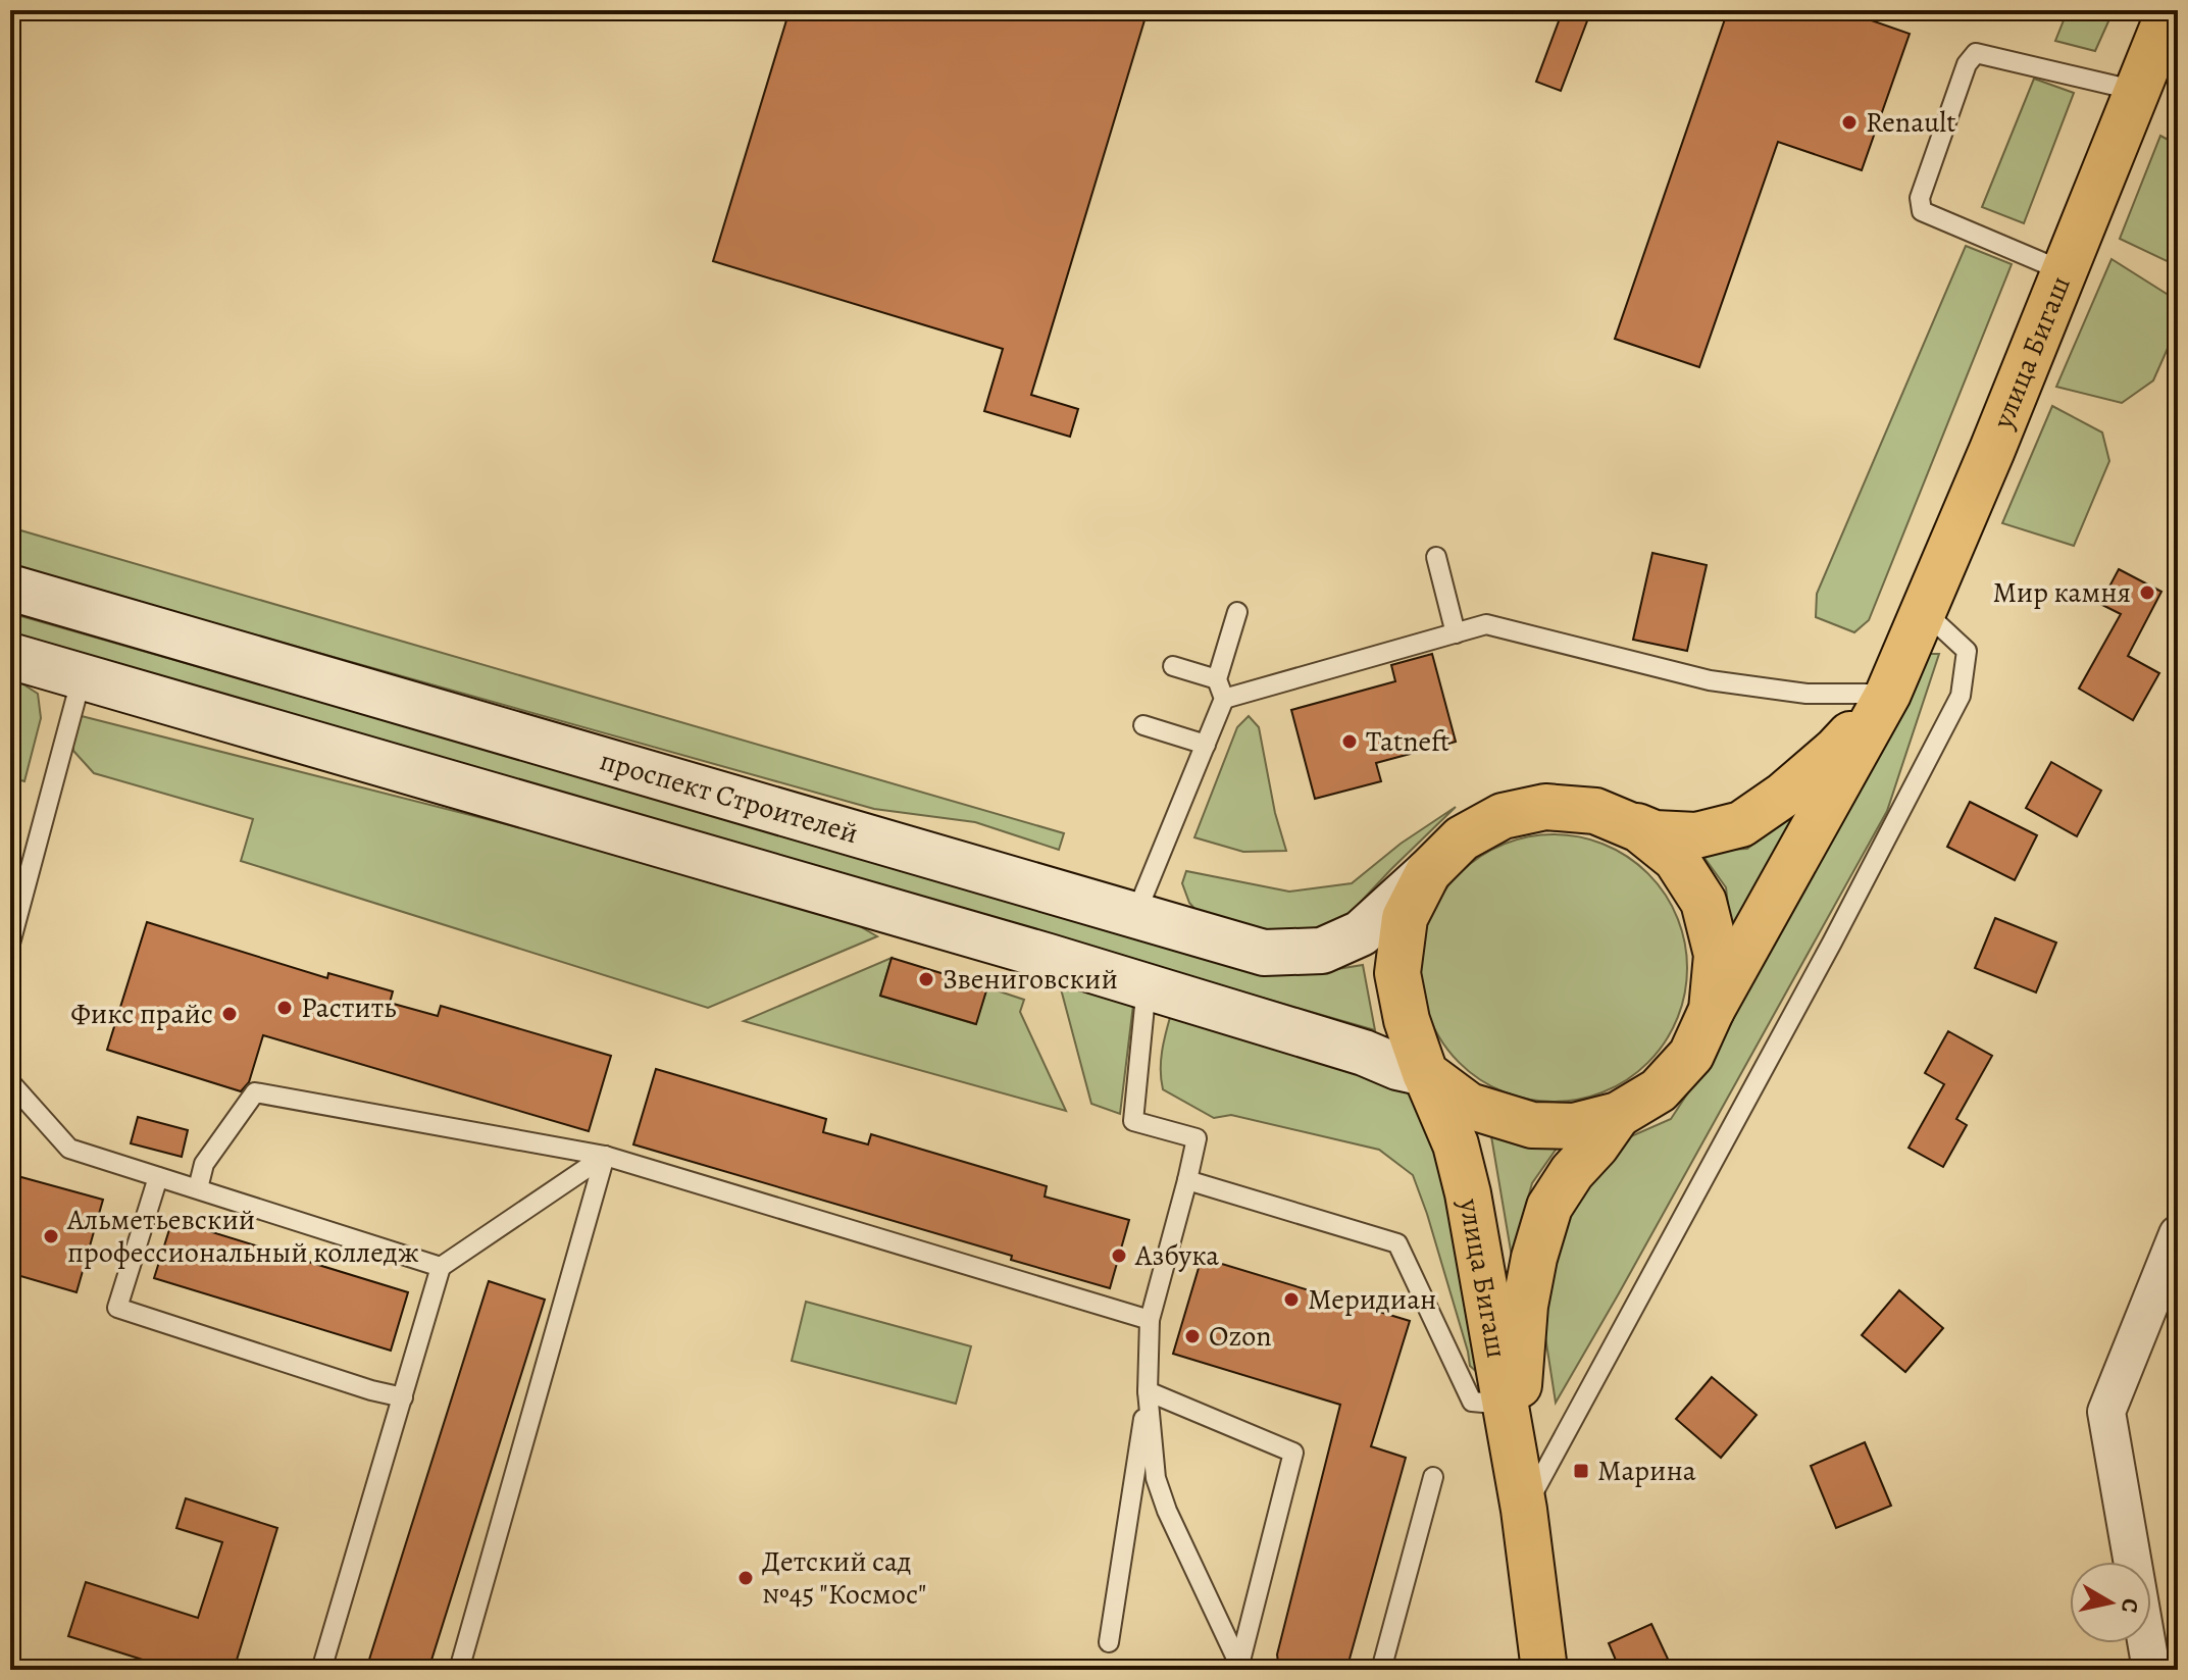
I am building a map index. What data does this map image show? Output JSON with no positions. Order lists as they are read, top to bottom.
{
  "streets": {
    "main road": ["улица Бигаш"],
    "street": ["проспект Строителей"]
  },
  "crossings": [
    ["улица Бигаш", "проспект Строителей"]
  ],
  "places": {
    "other": [
      "Renault",
      "Мир камня",
      "Tatneft",
      "Звениговский",
      "Растить",
      "Фикс прайс",
      "Альметьевский профессиональный колледж",
      "Азбука",
      "Меридиан",
      "Ozon",
      "Детский сад №45 \"Космос\""
    ],
    "transit": ["Марина"]
  },
  "north": "right"
}
